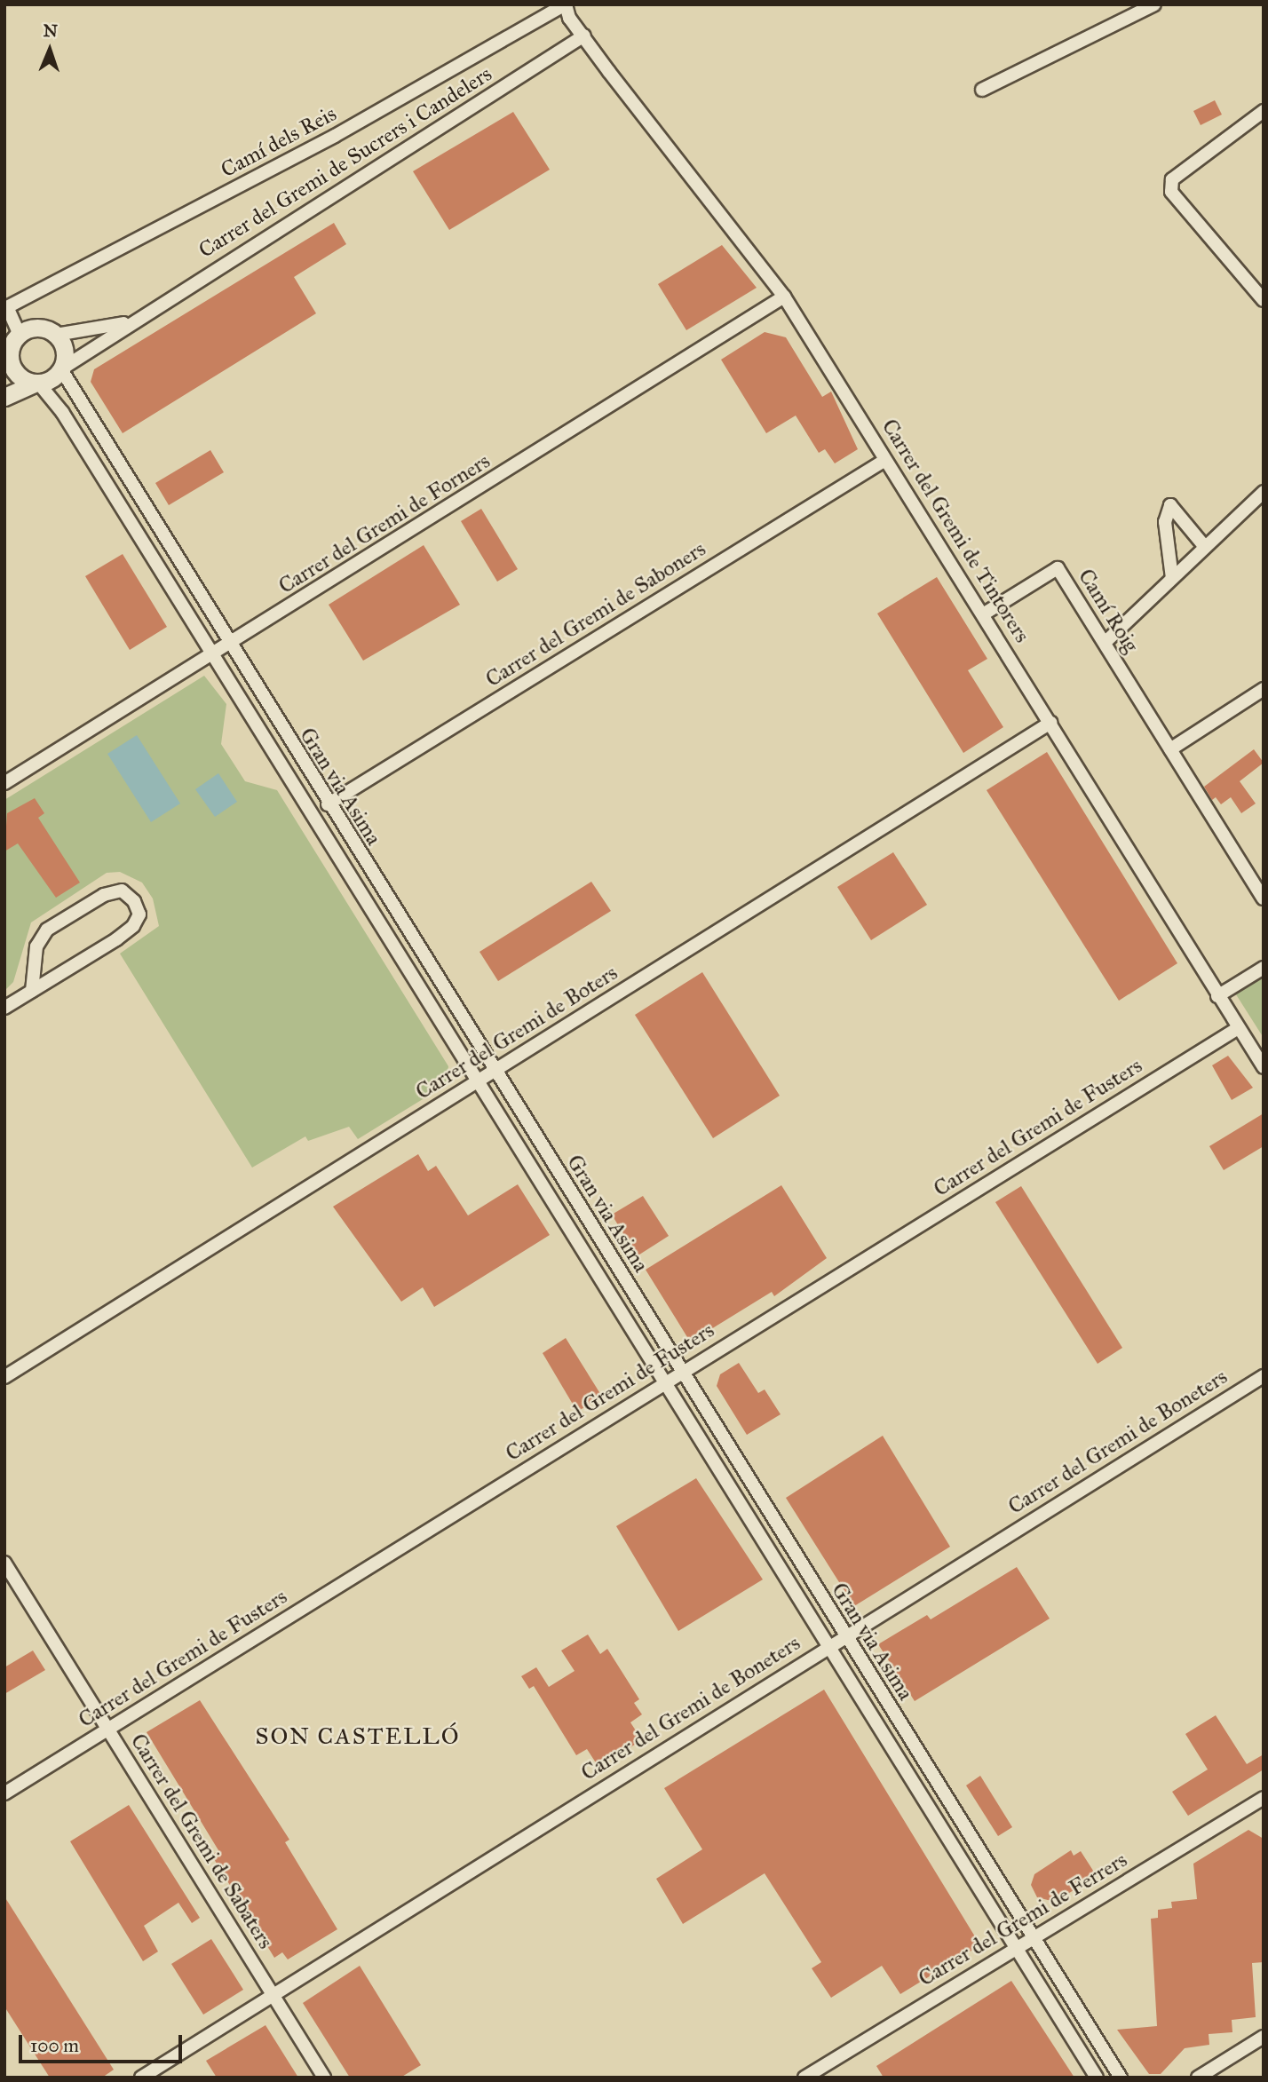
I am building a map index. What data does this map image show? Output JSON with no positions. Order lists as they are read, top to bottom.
{
  "streets": {
    "street": [
      "Camí dels Reis",
      "Carrer del Gremi de Sucrers i Candelers",
      "Carrer del Gremi de Forners",
      "Carrer del Gremi de Tintorers",
      "Camí Roig",
      "Carrer del Gremi de Saboners",
      "Gran via Asima",
      "Carrer del Gremi de Boters",
      "Carrer del Gremi de Fusters",
      "Carrer del Gremi de Boneters",
      "Carrer del Gremi de Sabaters",
      "Carrer del Gremi de Ferrers"
    ]
  },
  "crossings": [
    ["Camí dels Reis", "Carrer del Gremi de Sucrers i Candelers"],
    ["Camí dels Reis", "Carrer del Gremi de Tintorers"],
    ["Camí dels Reis", "Gran via Asima"],
    ["Carrer del Gremi de Sucrers i Candelers", "Carrer del Gremi de Tintorers"],
    ["Carrer del Gremi de Sucrers i Candelers", "Gran via Asima"],
    ["Carrer del Gremi de Forners", "Carrer del Gremi de Tintorers"],
    ["Carrer del Gremi de Forners", "Gran via Asima"],
    ["Carrer del Gremi de Tintorers", "Camí Roig"],
    ["Carrer del Gremi de Tintorers", "Carrer del Gremi de Saboners"],
    ["Carrer del Gremi de Tintorers", "Carrer del Gremi de Boters"],
    ["Carrer del Gremi de Tintorers", "Carrer del Gremi de Fusters"],
    ["Carrer del Gremi de Saboners", "Gran via Asima"],
    ["Gran via Asima", "Carrer del Gremi de Boters"],
    ["Gran via Asima", "Carrer del Gremi de Fusters"],
    ["Gran via Asima", "Carrer del Gremi de Boneters"],
    ["Gran via Asima", "Carrer del Gremi de Ferrers"],
    ["Carrer del Gremi de Fusters", "Carrer del Gremi de Sabaters"],
    ["Carrer del Gremi de Boneters", "Carrer del Gremi de Sabaters"]
  ],
  "districts": ["SON CASTELLÓ"],
  "scale_bar": "100 m",
  "north": "top"
}
